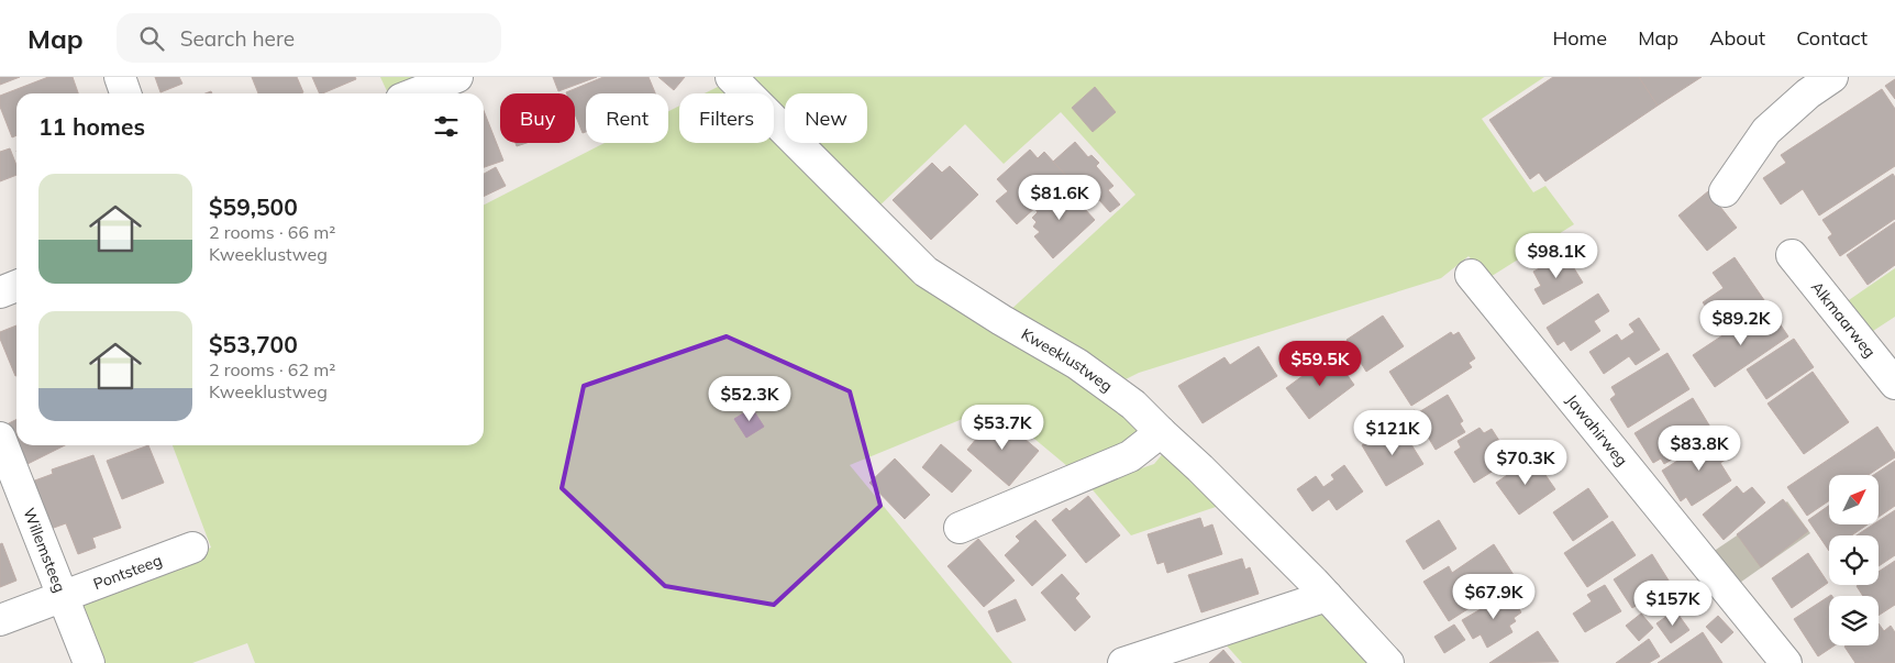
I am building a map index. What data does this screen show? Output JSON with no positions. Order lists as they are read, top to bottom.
{
  "streets": {
    "street": [
      "Alkmaarweg",
      "Kweeklustweg",
      "Jawahirweg",
      "Willemsteeg",
      "Pontsteeg"
    ]
  },
  "crossings": [
    ["Willemsteeg", "Pontsteeg"]
  ],
  "north": "top right",
  "page": {
    "header": "Map",
    "search": "Search here",
    "nav": [
      "Home",
      "Map",
      "About",
      "Contact"
    ],
    "chip": [
      "Buy",
      "Rent",
      "Filters",
      "New"
    ],
    "heading": "11 homes",
    "list": [
      {
        "name": "$59,500",
        "note": "2 rooms · 66 m² · Kweeklustweg"
      },
      {
        "name": "$53,700",
        "note": "2 rooms · 62 m² · Kweeklustweg"
      }
    ],
    "price": [
      "$81.6K",
      "$98.1K",
      "$89.2K",
      "$59.5K",
      "$52.3K",
      "$53.7K",
      "$121K",
      "$83.8K",
      "$70.3K",
      "$67.9K",
      "$157K"
    ]
  }
}
